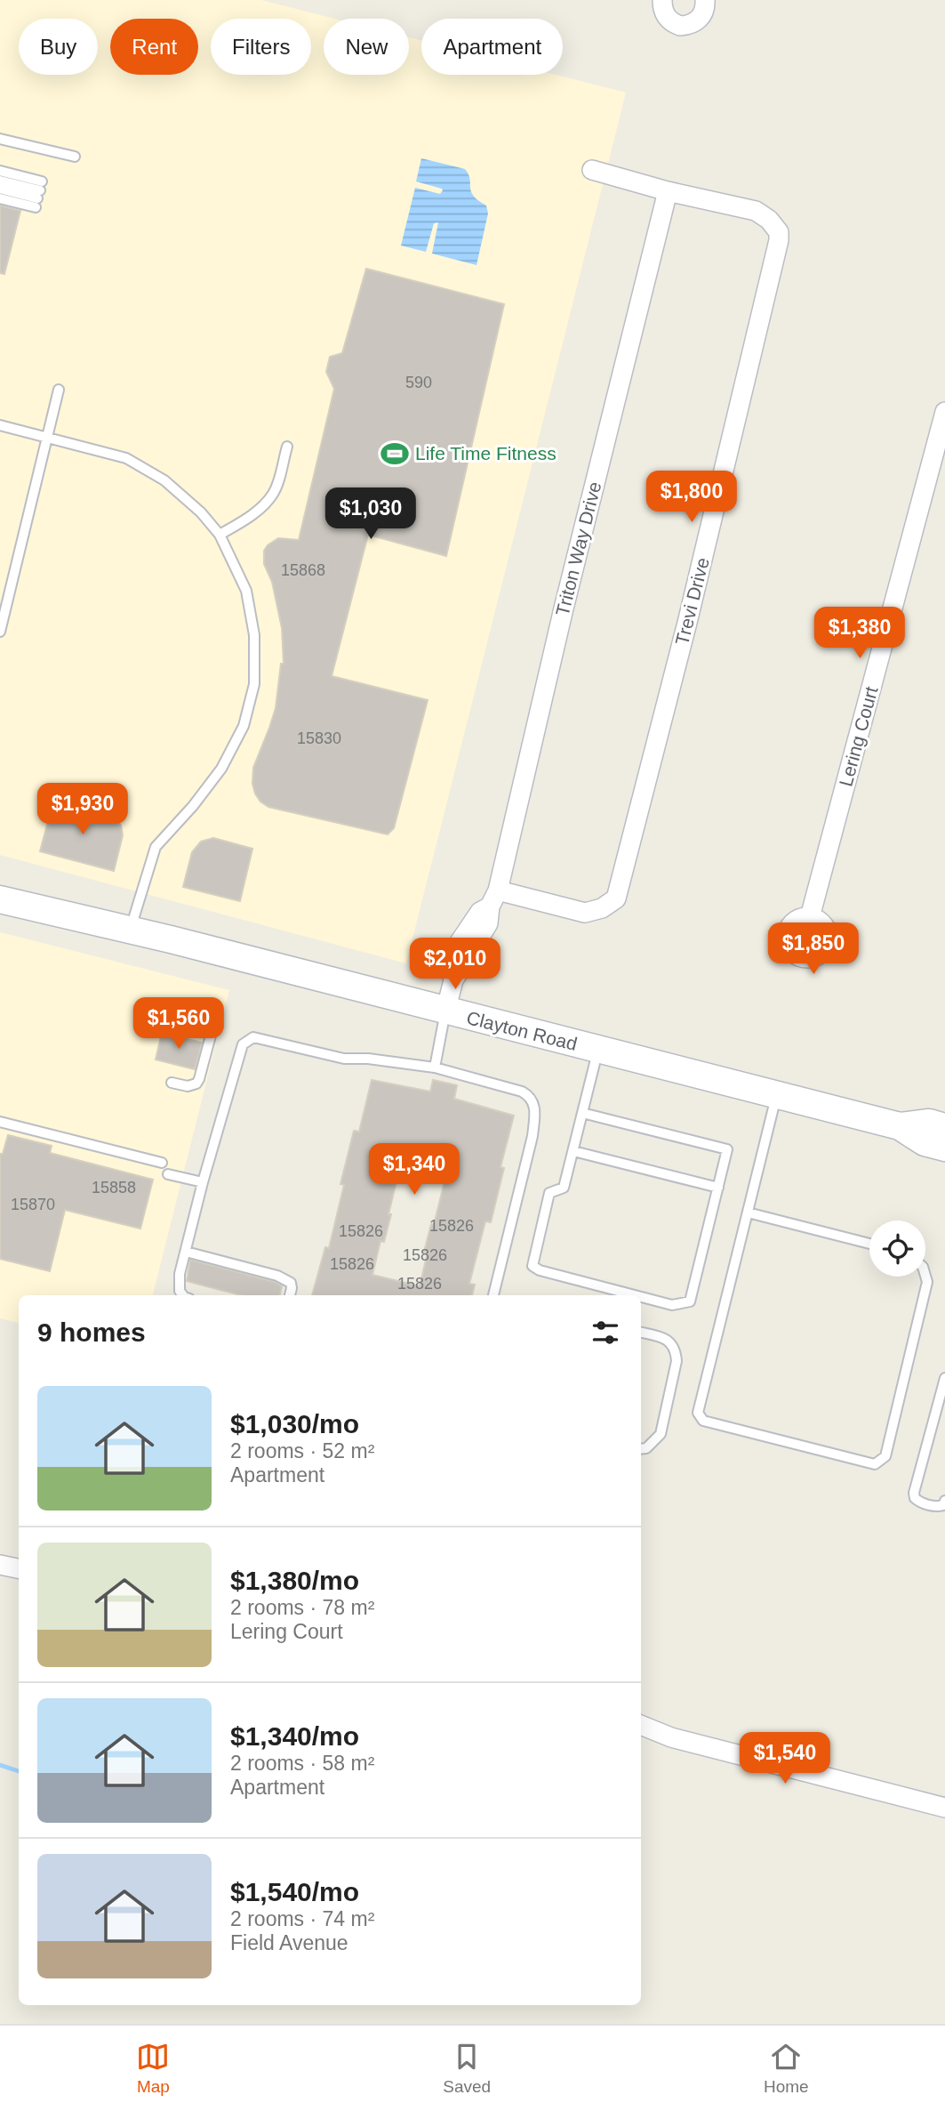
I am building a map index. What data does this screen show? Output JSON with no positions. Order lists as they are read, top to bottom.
{
  "streets": {
    "main road": ["Clayton Road"],
    "street": ["Triton Way Drive", "Trevi Drive", "Lering Court"]
  },
  "crossings": [
    ["Triton Way Drive", "Trevi Drive"]
  ],
  "places": {
    "sports": ["Life Time Fitness"]
  },
  "house_numbers": [
    "590",
    "15868",
    "15830",
    "15858",
    "15870",
    "15826",
    "15826",
    "15826",
    "15826",
    "15826"
  ],
  "page": {
    "chip": [
      "Buy",
      "Rent",
      "Filters",
      "New",
      "Apartment"
    ],
    "price": [
      "$1,800",
      "$1,030",
      "$1,380",
      "$1,930",
      "$1,850",
      "$2,010",
      "$1,560",
      "$1,340",
      "$1,540"
    ],
    "heading": "9 homes",
    "list": [
      {
        "name": "$1,030/mo",
        "note": "2 rooms · 52 m² · Apartment"
      },
      {
        "name": "$1,380/mo",
        "note": "2 rooms · 78 m² · Lering Court"
      },
      {
        "name": "$1,340/mo",
        "note": "2 rooms · 58 m² · Apartment"
      },
      {
        "name": "$1,540/mo",
        "note": "2 rooms · 74 m² · Field Avenue"
      }
    ],
    "tabs": ["Map", "Saved", "Home"]
  }
}
